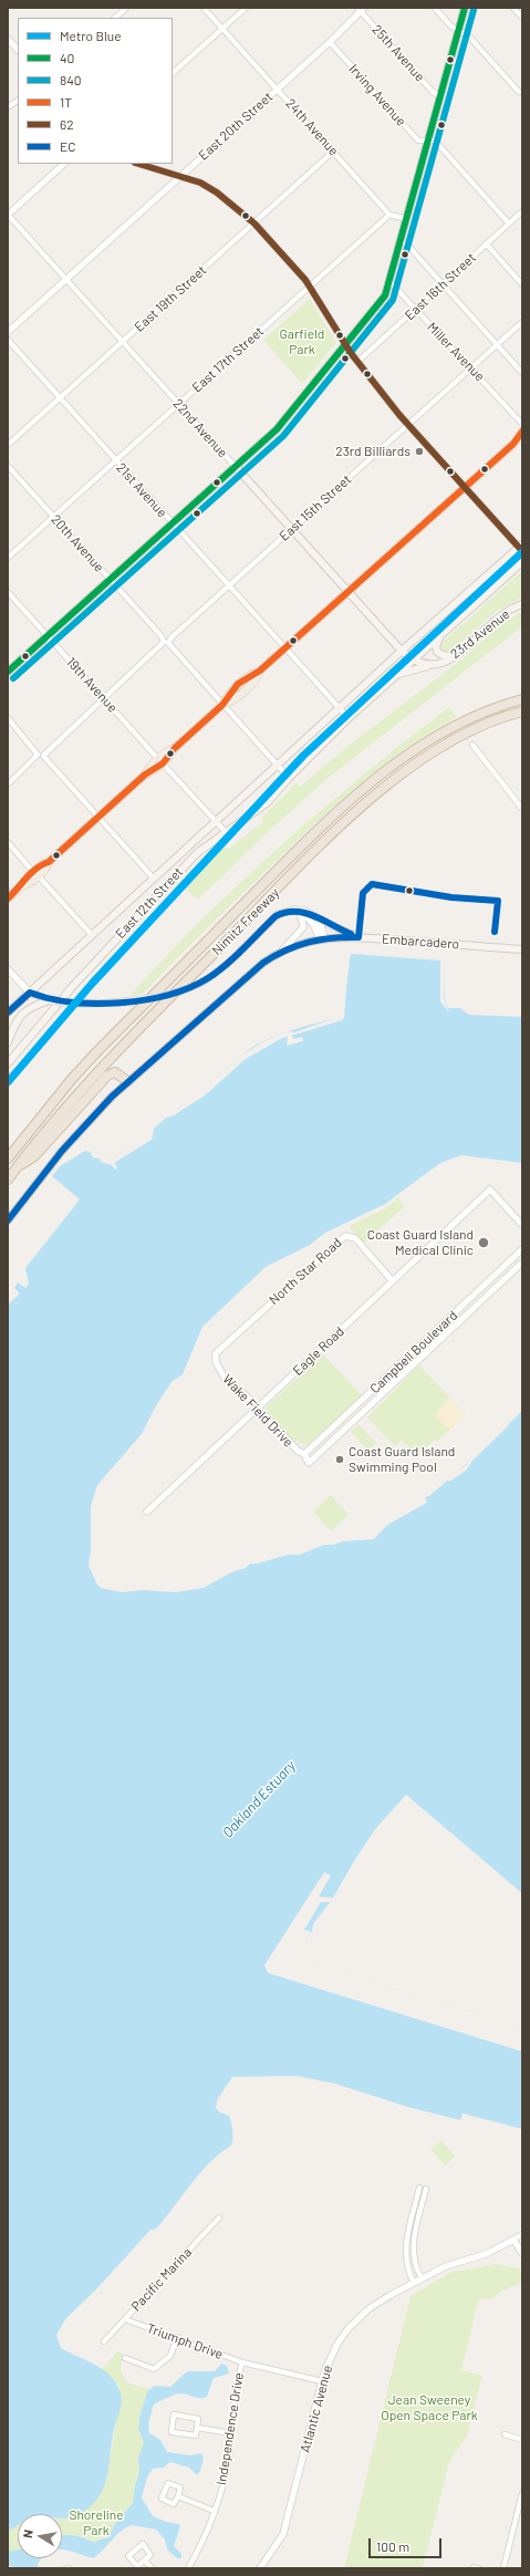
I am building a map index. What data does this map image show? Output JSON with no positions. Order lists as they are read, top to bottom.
{
  "streets": {
    "highway": ["Nimitz Freeway"],
    "main road": [
      "22nd Avenue",
      "23rd Avenue",
      "East 12th Street",
      "Embarcadero"
    ],
    "street": [
      "25th Avenue",
      "Irving Avenue",
      "East 20th Street",
      "24th Avenue",
      "East 16th Street",
      "East 19th Street",
      "Miller Avenue",
      "East 17th Street",
      "21st Avenue",
      "East 15th Street",
      "20th Avenue",
      "19th Avenue",
      "North Star Road",
      "Eagle Road",
      "Campbell Boulevard",
      "Wake Field Drive",
      "Pacific Marina",
      "Triumph Drive",
      "Atlantic Avenue",
      "Independence Drive"
    ]
  },
  "crossings": [
    ["25th Avenue", "East 20th Street"],
    ["Irving Avenue", "East 20th Street"],
    ["East 20th Street", "24th Avenue"],
    ["East 20th Street", "22nd Avenue"],
    ["24th Avenue", "East 19th Street"],
    ["24th Avenue", "East 17th Street"],
    ["East 16th Street", "Miller Avenue"],
    ["East 19th Street", "22nd Avenue"],
    ["East 19th Street", "21st Avenue"],
    ["Miller Avenue", "East 15th Street"],
    ["East 17th Street", "22nd Avenue"],
    ["East 17th Street", "21st Avenue"],
    ["East 17th Street", "20th Avenue"],
    ["22nd Avenue", "East 15th Street"],
    ["22nd Avenue", "East 12th Street"],
    ["21st Avenue", "East 15th Street"],
    ["21st Avenue", "East 12th Street"],
    ["East 15th Street", "20th Avenue"],
    ["East 15th Street", "19th Avenue"],
    ["20th Avenue", "East 12th Street"],
    ["23rd Avenue", "East 12th Street"],
    ["19th Avenue", "East 12th Street"],
    ["North Star Road", "Eagle Road"],
    ["North Star Road", "Wake Field Drive"],
    ["Eagle Road", "Wake Field Drive"],
    ["Campbell Boulevard", "Wake Field Drive"],
    ["Pacific Marina", "Triumph Drive"],
    ["Triumph Drive", "Atlantic Avenue"],
    ["Triumph Drive", "Independence Drive"]
  ],
  "water": ["Oakland Estuary"],
  "parks": ["Garfield Park", "Jean Sweeney Open Space Park", "Shoreline Park"],
  "places": ["23rd Billiards", "Coast Guard Island Medical Clinic", "Coast Guard Island Swimming Pool"],
  "lines": [
    "transit line 40",
    "transit line 840",
    "transit line 62",
    "transit line 1T",
    "metro line Blue",
    "transit line EC"
  ],
  "legend": [
    "Metro Blue",
    "40",
    "840",
    "1T",
    "62",
    "EC"
  ],
  "scale_bar": "100 m",
  "north": "left"
}
